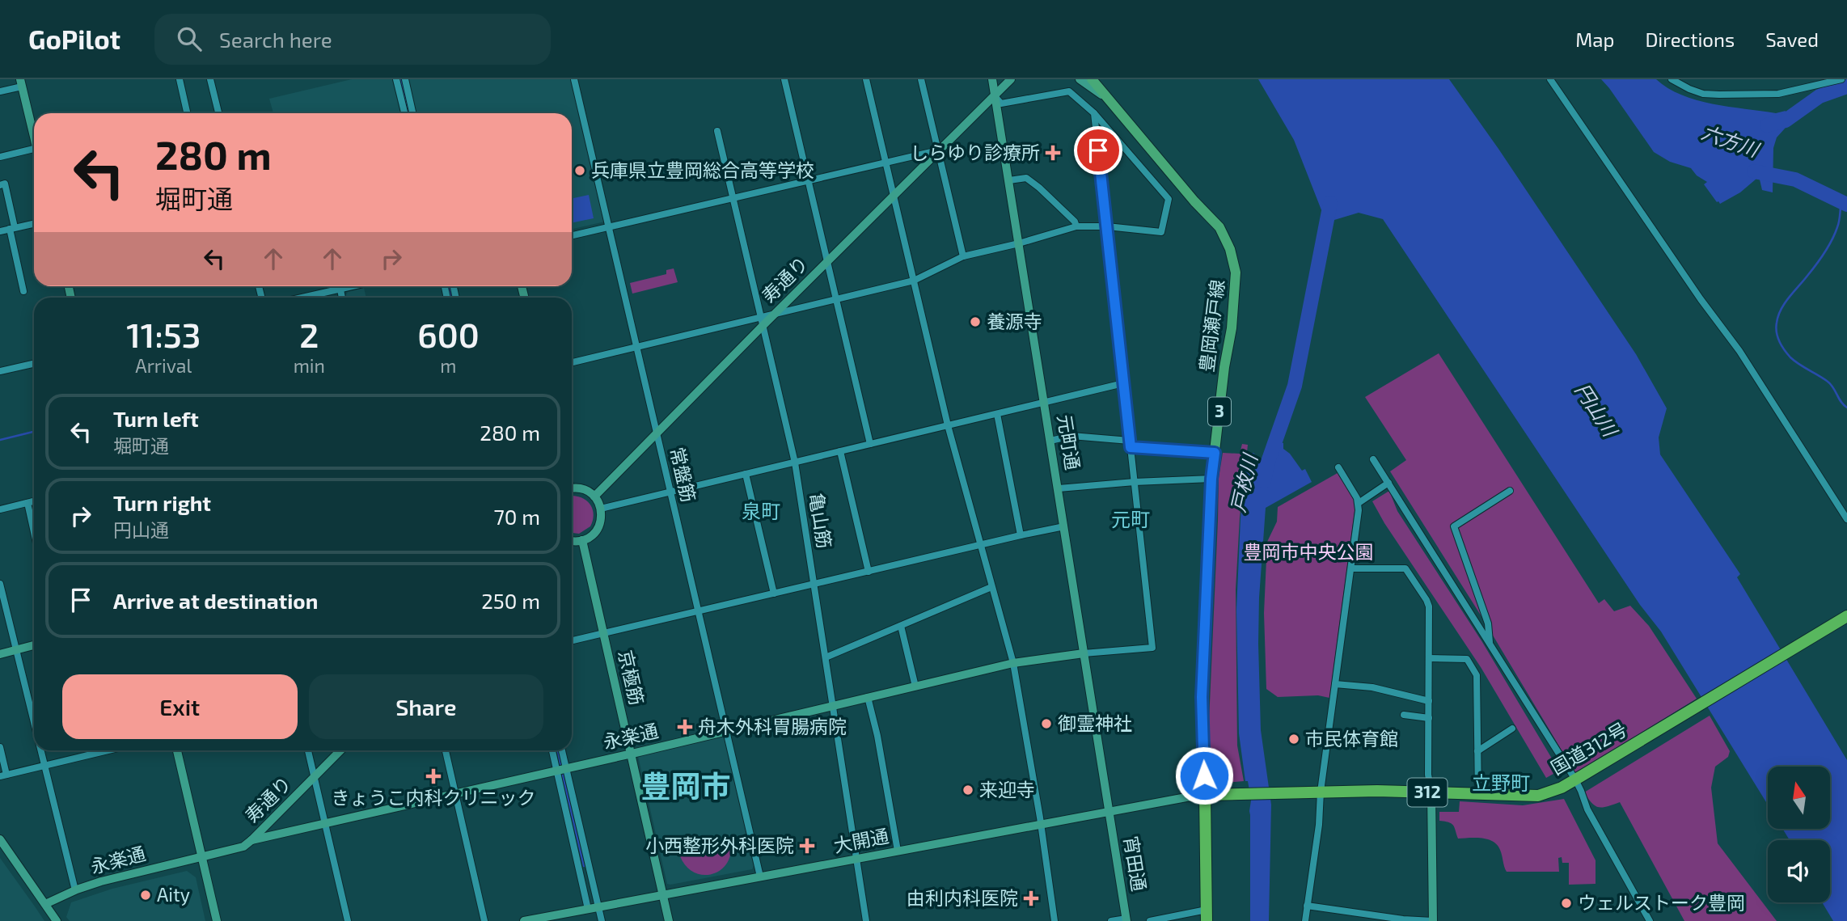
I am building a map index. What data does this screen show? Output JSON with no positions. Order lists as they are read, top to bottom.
{
  "streets": {
    "highway": ["国道312号", "312"],
    "main road": ["豊岡瀬戸線", "3"],
    "street": [
      "寿通り",
      "元町通",
      "常盤筋",
      "亀山筋",
      "京極筋",
      "永楽通",
      "大開通",
      "宵田通"
    ]
  },
  "crossings": [
    ["寿通り", "元町通"],
    ["寿通り", "常盤筋"],
    ["寿通り", "亀山筋"],
    ["寿通り", "永楽通"],
    ["豊岡瀬戸線", "国道312号"],
    ["豊岡瀬戸線", "大開通"],
    ["元町通", "永楽通"],
    ["元町通", "大開通"],
    ["元町通", "宵田通"],
    ["常盤筋", "永楽通"],
    ["常盤筋", "大開通"],
    ["亀山筋", "永楽通"],
    ["亀山筋", "大開通"],
    ["京極筋", "永楽通"],
    ["京極筋", "大開通"],
    ["国道312号", "大開通"],
    ["大開通", "宵田通"]
  ],
  "districts": [
    "泉町",
    "元町",
    "立野町",
    "豊岡市"
  ],
  "water": ["六方川", "円山川", "戸枚川"],
  "parks": ["豊岡市中央公園"],
  "places": {
    "health": [
      "しらゆり診療所",
      "舟木外科胃腸病院",
      "きょうこ内科クリニック",
      "小西整形外科医院",
      "由利内科医院"
    ],
    "other": [
      "兵庫県立豊岡総合高等学校",
      "養源寺",
      "御霊神社",
      "市民体育館",
      "来迎寺",
      "Aity",
      "ウェルストーク豊岡"
    ]
  },
  "north": "top",
  "page": {
    "header": "GoPilot",
    "search": "Search here",
    "nav": ["Map", "Directions", "Saved"],
    "turn": ["280 m", "堀町通"],
    "eta": [
      "11:53",
      "Arrival",
      "2",
      "min",
      "600",
      "m"
    ],
    "list": [
      {
        "name": "Turn left",
        "note": "堀町通",
        "value": "280 m"
      },
      {
        "name": "Turn right",
        "note": "円山通",
        "value": "70 m"
      },
      {
        "name": "Arrive at destination",
        "value": "250 m"
      }
    ],
    "buttons": ["Exit", "Share"]
  }
}
